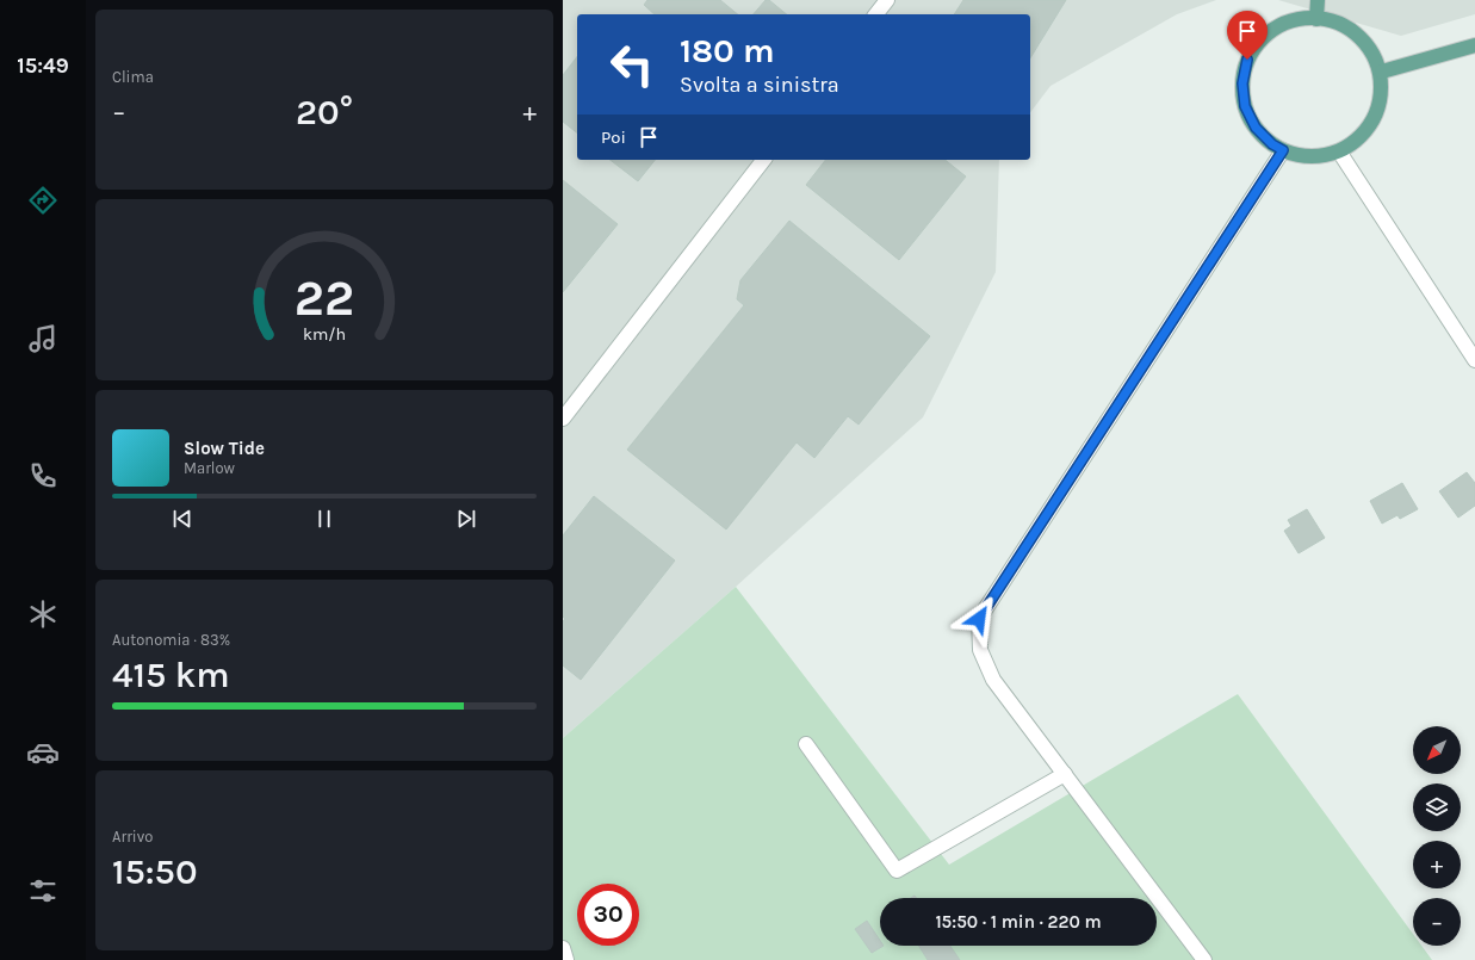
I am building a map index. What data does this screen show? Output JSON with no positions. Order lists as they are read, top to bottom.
{
  "north": "bottom left",
  "page": {
    "tabs": "15:49",
    "tile": [
      "Clima",
      ["Autonomia · 83%", "415 km"],
      ["Arrivo", "15:50"]
    ],
    "turn": ["180 m", "Svolta a sinistra"],
    "heat": ["−", "20°", "+"],
    "then": "Poi",
    "song": ["Slow Tide", "Marlow"],
    "map_buttons": ["+", "−"],
    "limit": "30",
    "trip": "15:50 · 1 min · 220 m",
    "gauge": ["22", "km/h"]
  }
}
